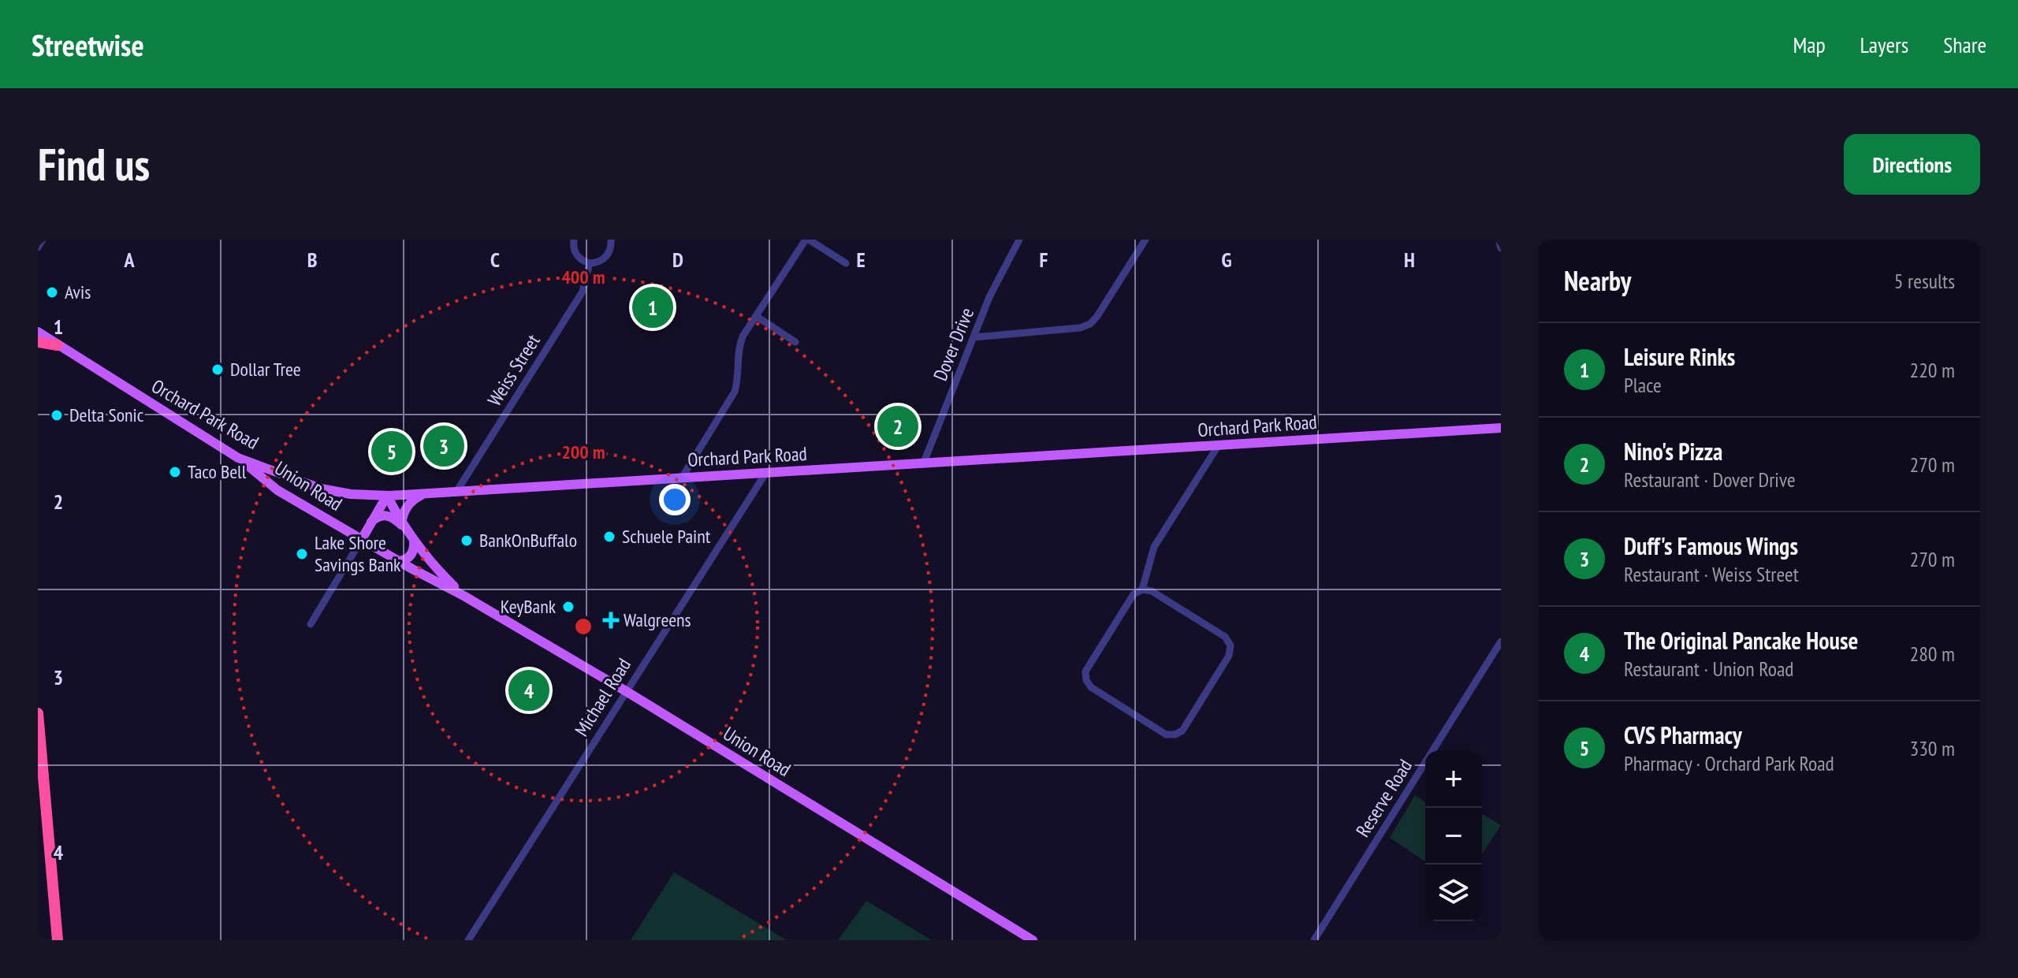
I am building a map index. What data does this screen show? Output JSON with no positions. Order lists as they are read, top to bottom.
{
  "streets": {
    "main road": ["Orchard Park Road", "Union Road"],
    "street": [
      "Dover Drive",
      "Weiss Street",
      "Michael Road",
      "Reserve Road"
    ]
  },
  "crossings": [
    ["Dover Drive", "Orchard Park Road"],
    ["Weiss Street", "Orchard Park Road"],
    ["Orchard Park Road", "Union Road"],
    ["Orchard Park Road", "Michael Road"],
    ["Union Road", "Michael Road"]
  ],
  "places": {
    "other": [
      "Avis",
      "Dollar Tree",
      "Delta Sonic",
      "Taco Bell",
      "Schuele Paint",
      "BankOnBuffalo",
      "Lake Shore Savings Bank",
      "KeyBank"
    ],
    "health": ["Walgreens"]
  },
  "page": {
    "header": "Streetwise",
    "nav": ["Map", "Layers", "Share"],
    "buttons": "Directions",
    "title": "Find us",
    "heading": ["Nearby", "5 results"],
    "pins": [
      "1",
      "2",
      "3",
      "5",
      "4"
    ],
    "list": [
      {
        "mark": "1",
        "name": "Leisure Rinks",
        "note": "Place",
        "value": "220 m"
      },
      {
        "mark": "2",
        "name": "Nino's Pizza",
        "note": "Restaurant · Dover Drive",
        "value": "270 m"
      },
      {
        "mark": "3",
        "name": "Duff's Famous Wings",
        "note": "Restaurant · Weiss Street",
        "value": "270 m"
      },
      {
        "mark": "4",
        "name": "The Original Pancake House",
        "note": "Restaurant · Union Road",
        "value": "280 m"
      },
      {
        "mark": "5",
        "name": "CVS Pharmacy",
        "note": "Pharmacy · Orchard Park Road",
        "value": "330 m"
      }
    ],
    "map_buttons": ["+", "−"]
  },
  "grid": {
    "columns": [
      "A",
      "B",
      "C",
      "D",
      "E",
      "F",
      "G",
      "H"
    ],
    "rows": [
      "1",
      "2",
      "3",
      "4"
    ]
  },
  "rings": ["400 m", "200 m"]
}
